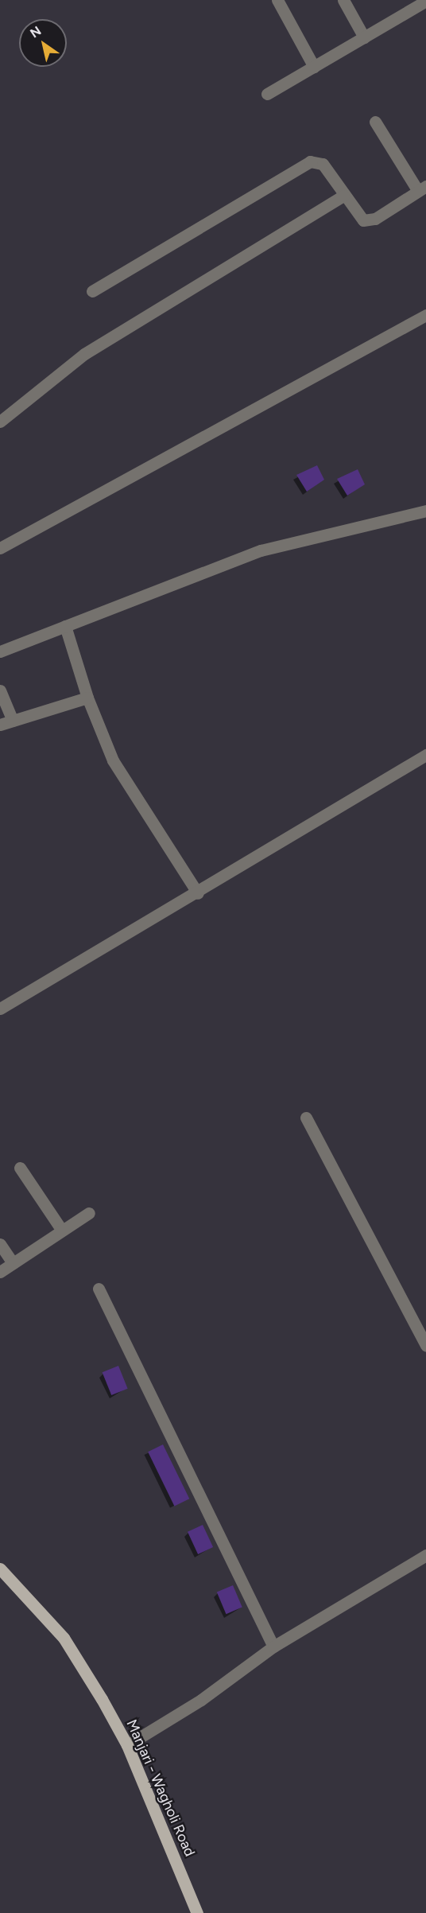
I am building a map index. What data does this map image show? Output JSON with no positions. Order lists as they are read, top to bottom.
{
  "streets": {
    "main road": ["Manjari - Wagholi Road"]
  },
  "north": "top left"
}
